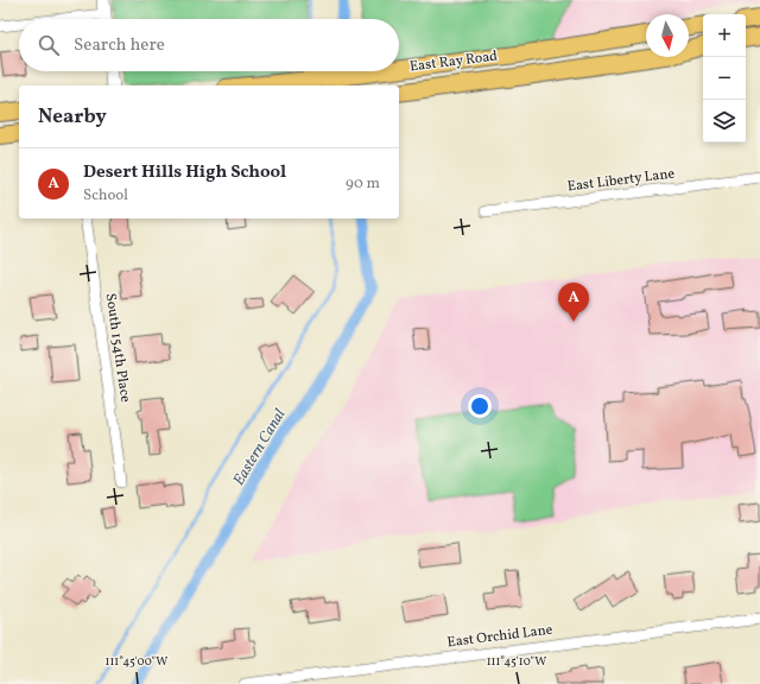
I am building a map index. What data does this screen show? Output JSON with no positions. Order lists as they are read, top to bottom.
{
  "streets": {
    "main road": ["East Ray Road"],
    "street": ["East Liberty Lane", "South 154th Place", "East Orchid Lane"]
  },
  "water": ["Eastern Canal"],
  "north": "bottom",
  "page": {
    "map_buttons": ["+", "−"],
    "search": "Search here",
    "heading": "Nearby",
    "list": [
      {
        "mark": "A",
        "name": "Desert Hills High School",
        "note": "School",
        "value": "90 m"
      }
    ],
    "pins": "A"
  },
  "coordinates": ["111°45'00\"W", "111°45'10\"W"]
}
